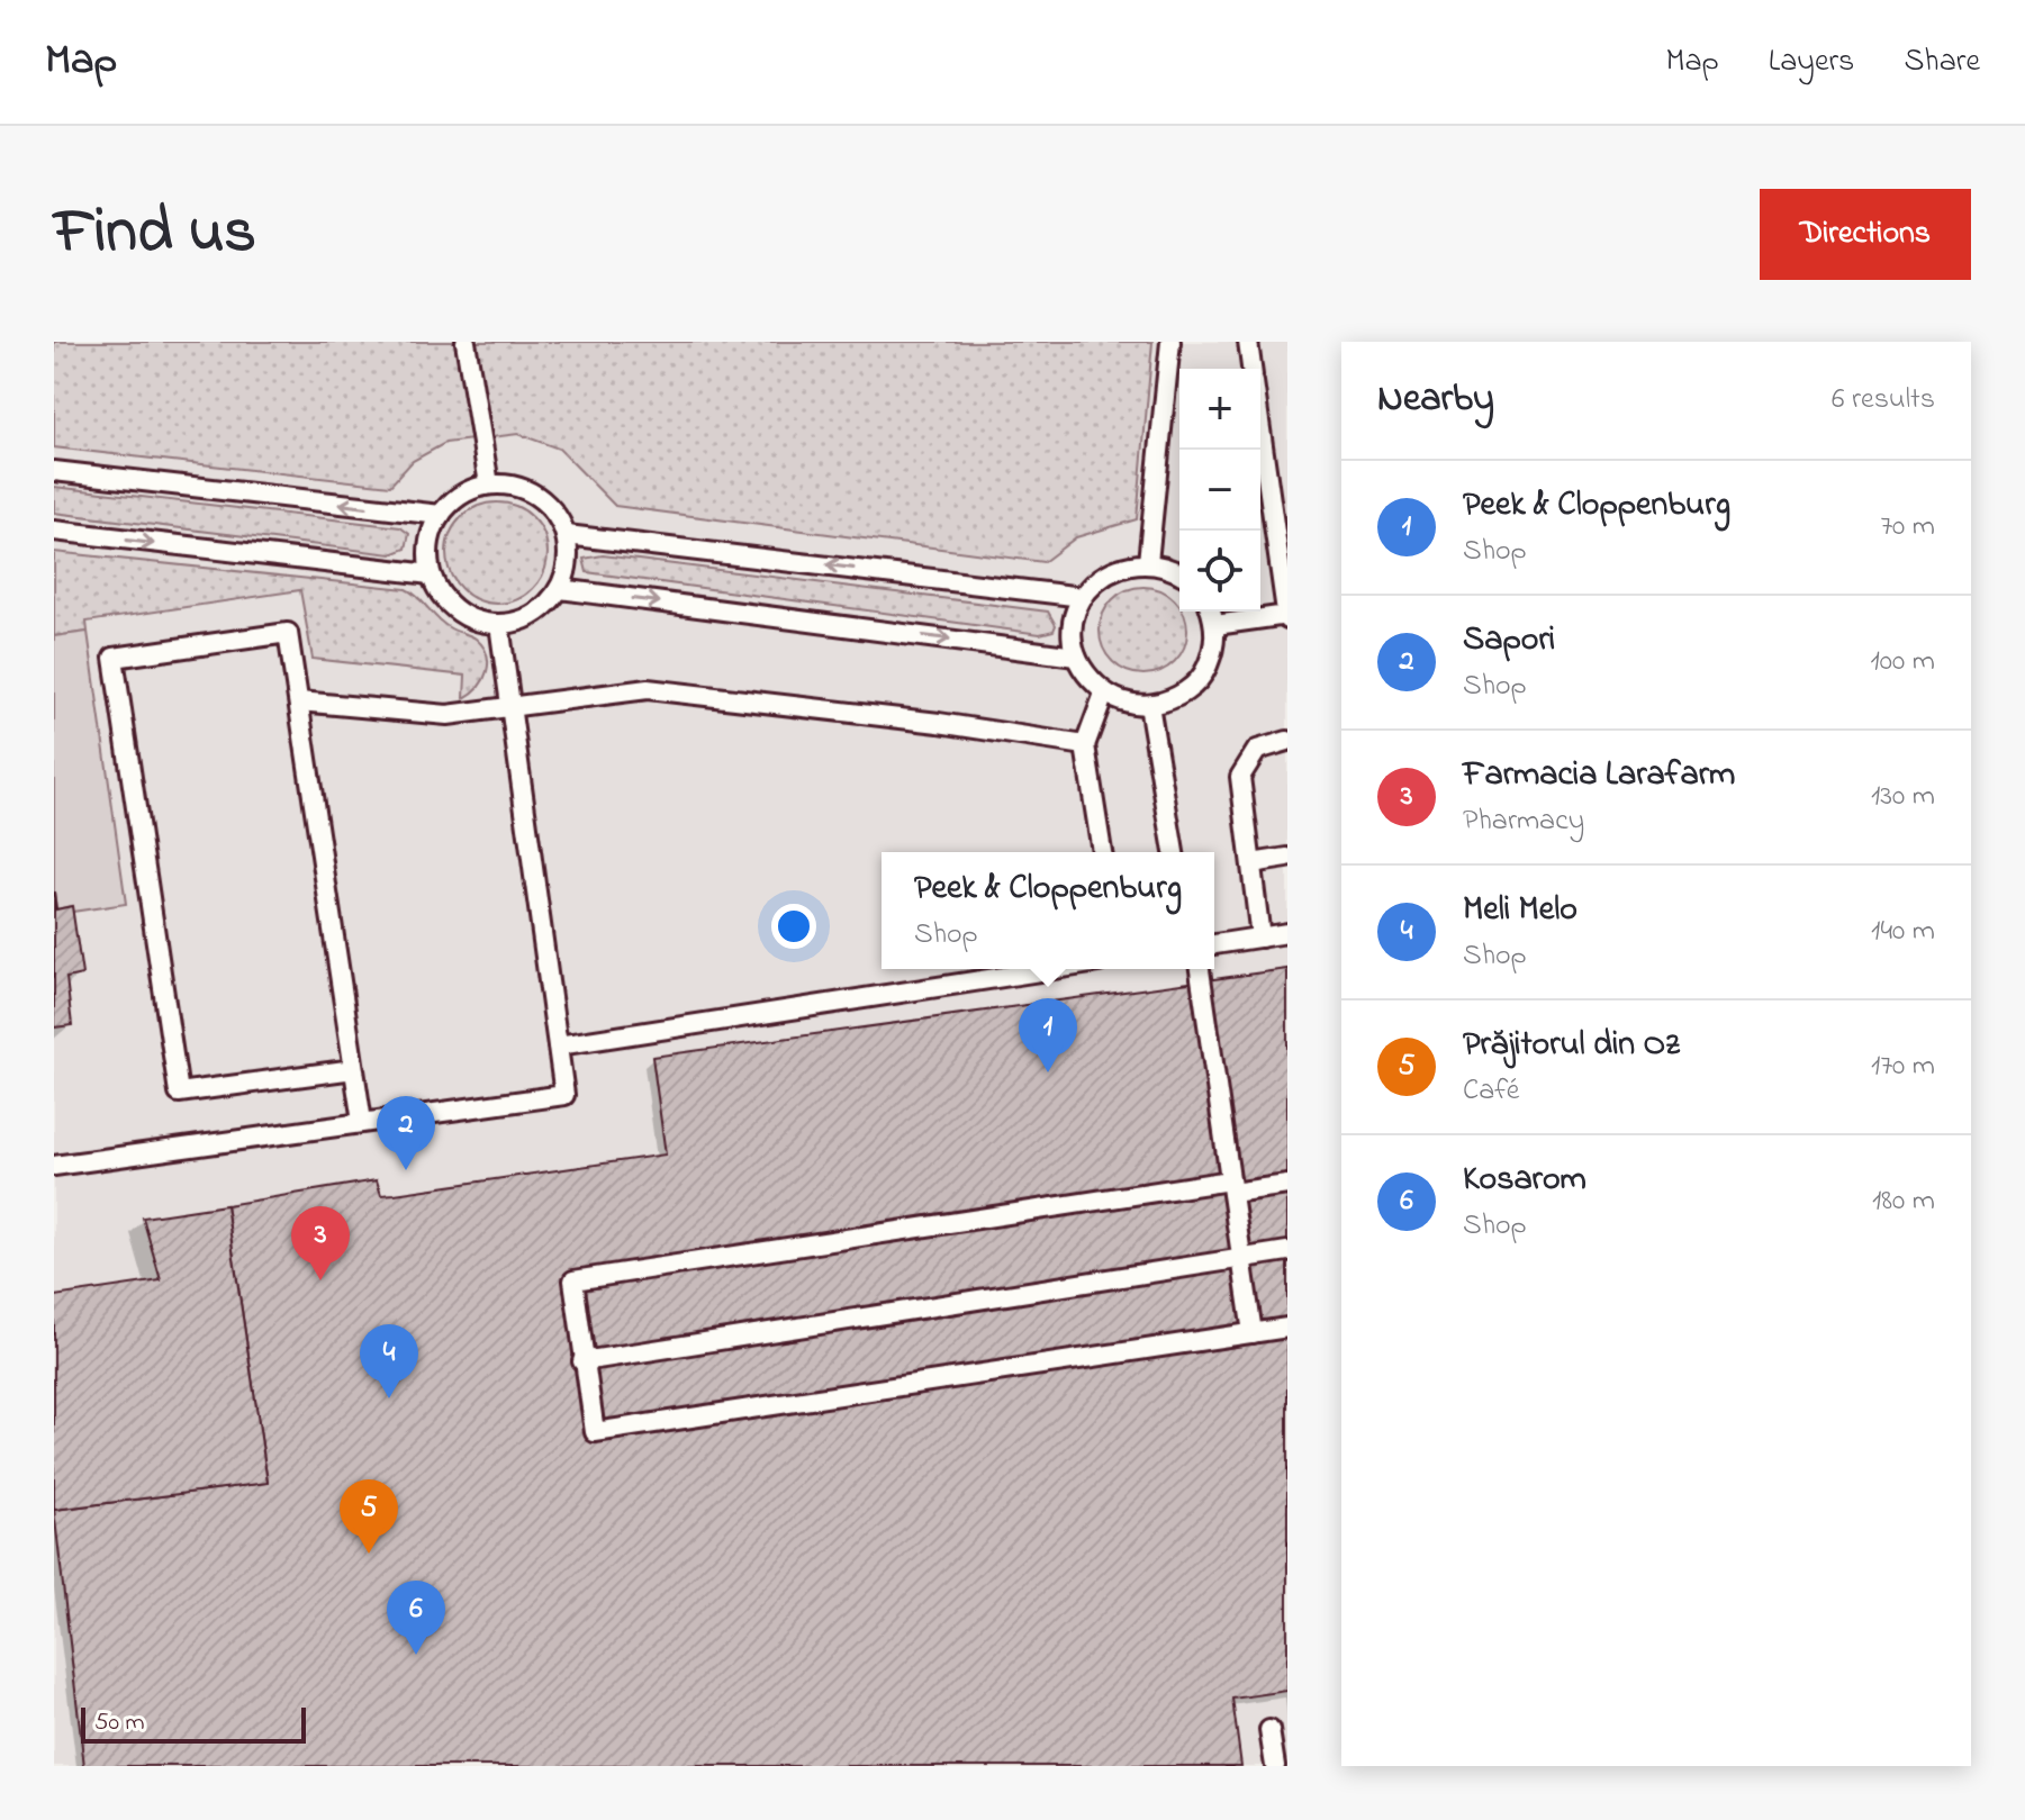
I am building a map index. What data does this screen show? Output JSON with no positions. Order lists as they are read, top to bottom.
{
  "scale_bar": "50 m",
  "page": {
    "header": "Map",
    "nav": ["Map", "Layers", "Share"],
    "title": "Find us",
    "buttons": "Directions",
    "heading": ["Nearby", "6 results"],
    "map_buttons": ["+", "−"],
    "list": [
      {
        "mark": "1",
        "name": "Peek & Cloppenburg",
        "note": "Shop",
        "value": "70 m"
      },
      {
        "mark": "2",
        "name": "Sapori",
        "note": "Shop",
        "value": "100 m"
      },
      {
        "mark": "3",
        "name": "Farmacia Larafarm",
        "note": "Pharmacy",
        "value": "130 m"
      },
      {
        "mark": "4",
        "name": "Meli Melo",
        "note": "Shop",
        "value": "140 m"
      },
      {
        "mark": "5",
        "name": "Prăjitorul din Oz",
        "note": "Café",
        "value": "170 m"
      },
      {
        "mark": "6",
        "name": "Kosarom",
        "note": "Shop",
        "value": "180 m"
      }
    ],
    "popup": ["Peek & Cloppenburg", "Shop"],
    "pins": [
      "1",
      "2",
      "3",
      "4",
      "5",
      "6"
    ],
    "scale": "50 m"
  }
}
